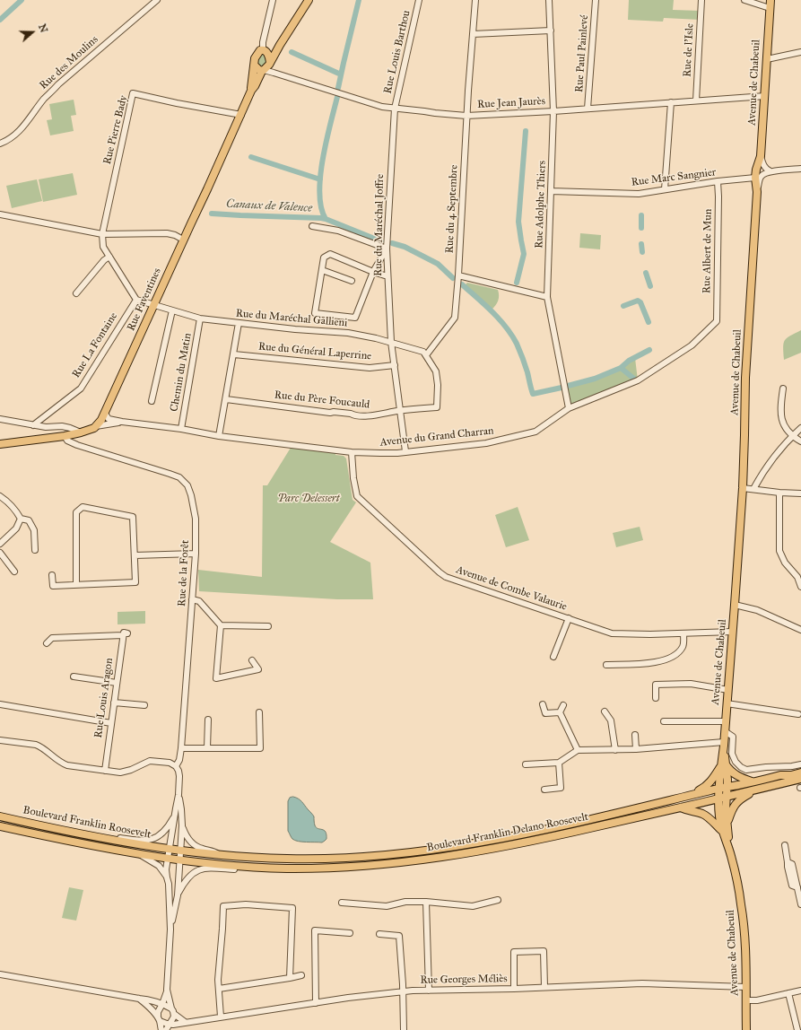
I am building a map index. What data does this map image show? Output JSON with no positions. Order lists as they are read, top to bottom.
{
  "streets": {
    "main road": [
      "Avenue de Chabeuil",
      "Rue Faventines",
      "Boulevard Franklin Roosevelt",
      "Boulevard Franklin Delano Roosevelt"
    ],
    "street": [
      "Rue de l'Isle",
      "Rue Louis Barthou",
      "Rue Paul Painlevé",
      "Rue des Moulins",
      "Rue Jean Jaurès",
      "Rue Pierre Bady",
      "Rue Marc Sangnier",
      "Rue Adolphe Thiers",
      "Rue du 4 Septembre",
      "Rue du Maréchal Joffre",
      "Rue Albert de Mun",
      "Rue du Maréchal Gallieni",
      "Rue La Fontaine",
      "Rue du Général Laperrine",
      "Chemin du Matin",
      "Rue du Père Foucauld",
      "Avenue du Grand Charran",
      "Rue de la Forêt",
      "Avenue de Combe Valaurie",
      "Rue Louis Aragon",
      "Rue Georges Méliès"
    ]
  },
  "crossings": [
    ["Rue de l'Isle", "Rue Jean Jaurès"],
    ["Rue Louis Barthou", "Rue Jean Jaurès"],
    ["Rue Louis Barthou", "Rue du Maréchal Joffre"],
    ["Rue Paul Painlevé", "Rue Jean Jaurès"],
    ["Avenue de Chabeuil", "Rue Jean Jaurès"],
    ["Avenue de Chabeuil", "Rue Marc Sangnier"],
    ["Avenue de Chabeuil", "Avenue de Combe Valaurie"],
    ["Avenue de Chabeuil", "Boulevard Franklin Delano Roosevelt"],
    ["Avenue de Chabeuil", "Rue Georges Méliès"],
    ["Rue Jean Jaurès", "Rue Adolphe Thiers"],
    ["Rue Jean Jaurès", "Rue du 4 Septembre"],
    ["Rue Jean Jaurès", "Rue du Maréchal Joffre"],
    ["Rue Jean Jaurès", "Rue Faventines"],
    ["Rue Pierre Bady", "Rue Faventines"],
    ["Rue Marc Sangnier", "Rue Adolphe Thiers"],
    ["Rue Marc Sangnier", "Rue Albert de Mun"],
    ["Rue Adolphe Thiers", "Avenue du Grand Charran"],
    ["Rue du 4 Septembre", "Rue du Maréchal Gallieni"],
    ["Rue du 4 Septembre", "Rue du Père Foucauld"],
    ["Rue du Maréchal Joffre", "Rue du Maréchal Gallieni"],
    ["Rue du Maréchal Joffre", "Rue du Général Laperrine"],
    ["Rue du Maréchal Joffre", "Rue du Père Foucauld"],
    ["Rue du Maréchal Joffre", "Avenue du Grand Charran"],
    ["Rue Albert de Mun", "Avenue du Grand Charran"],
    ["Rue Faventines", "Rue du Maréchal Gallieni"],
    ["Rue du Maréchal Gallieni", "Rue La Fontaine"],
    ["Rue du Maréchal Gallieni", "Chemin du Matin"],
    ["Rue du Maréchal Gallieni", "Rue du Père Foucauld"],
    ["Chemin du Matin", "Avenue du Grand Charran"],
    ["Avenue du Grand Charran", "Avenue de Combe Valaurie"],
    ["Rue de la Forêt", "Boulevard Franklin Roosevelt"],
    ["Rue de la Forêt", "Boulevard Franklin Delano Roosevelt"],
    ["Boulevard Franklin Roosevelt", "Boulevard Franklin Delano Roosevelt"]
  ],
  "water": ["Canaux de Valence"],
  "parks": ["Parc Delessert"],
  "north": "right"
}
